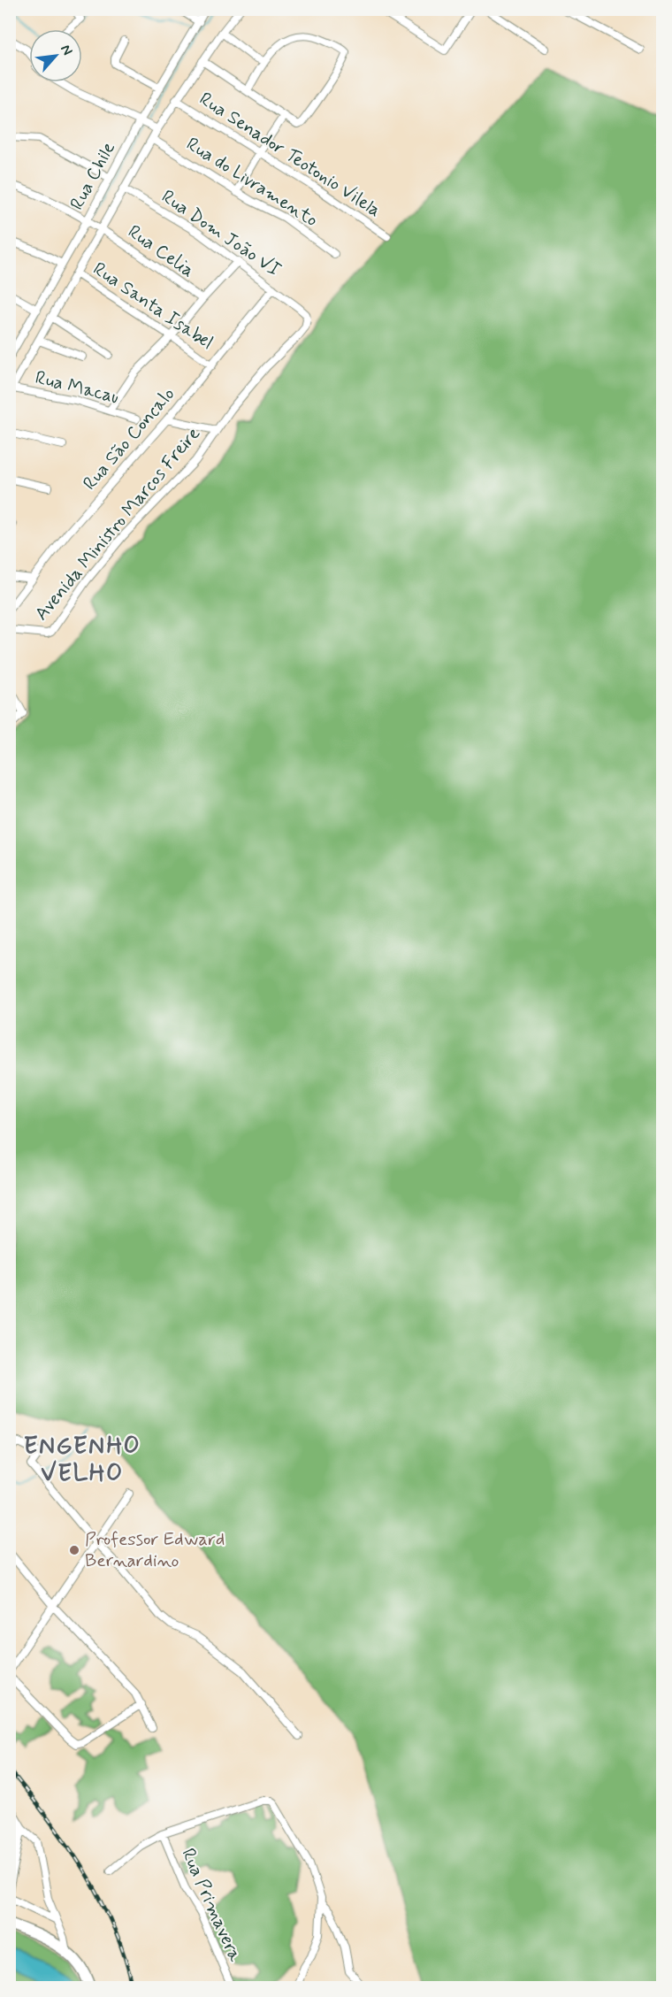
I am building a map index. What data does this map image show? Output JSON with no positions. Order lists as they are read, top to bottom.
{
  "streets": {
    "street": [
      "Rua Senador Teotonio Vilela",
      "Rua Chile",
      "Rua do Livramento",
      "Rua Dom João VI",
      "Rua Celia",
      "Rua Santa Isabel",
      "Rua Macau",
      "Rua São Concalo",
      "Avenida Ministro Marcos Freire",
      "Rua Primavera"
    ]
  },
  "crossings": [
    ["Rua Chile", "Rua Celia"],
    ["Rua Dom João VI", "Rua Celia"],
    ["Rua Dom João VI", "Rua São Concalo"],
    ["Rua Dom João VI", "Avenida Ministro Marcos Freire"],
    ["Rua Celia", "Rua Santa Isabel"],
    ["Rua Celia", "Rua Macau"],
    ["Rua Santa Isabel", "Rua São Concalo"]
  ],
  "districts": ["ENGENHO VELHO"],
  "places": ["Professor Edward Bernardino"],
  "north": "top right"
}
